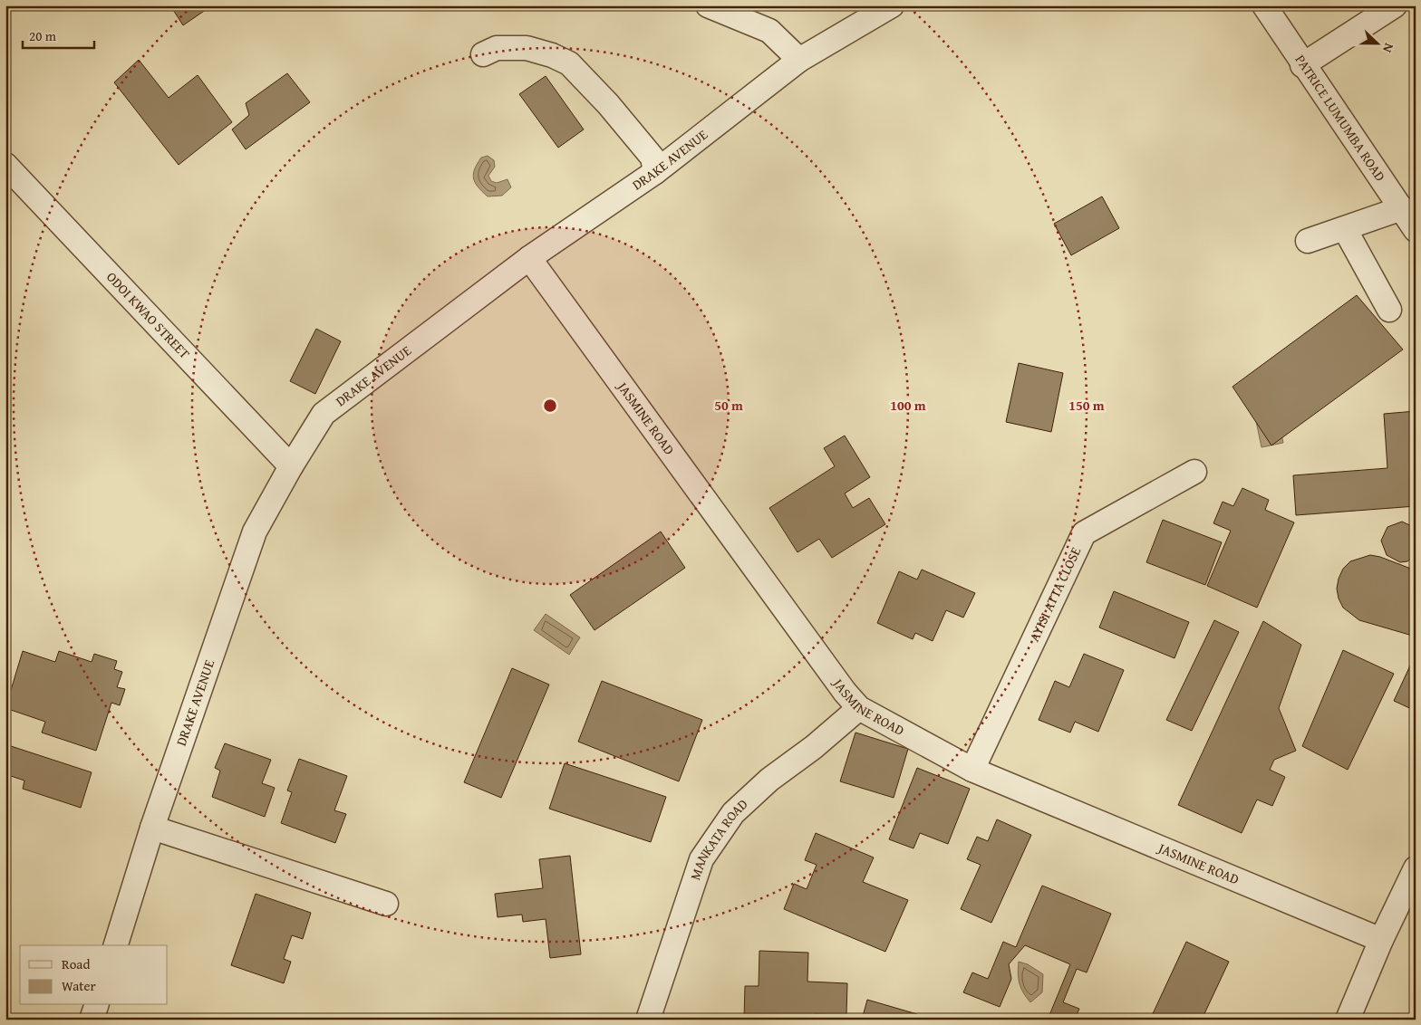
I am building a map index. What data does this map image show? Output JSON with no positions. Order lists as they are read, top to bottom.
{
  "streets": {
    "street": [
      "PATRICE LUMUMBA ROAD",
      "DRAKE AVENUE",
      "ODOI KWAO STREET",
      "JASMINE ROAD",
      "AYISI ATTA CLOSE",
      "MANKATA ROAD"
    ]
  },
  "crossings": [
    ["DRAKE AVENUE", "ODOI KWAO STREET"],
    ["DRAKE AVENUE", "JASMINE ROAD"],
    ["JASMINE ROAD", "AYISI ATTA CLOSE"],
    ["JASMINE ROAD", "MANKATA ROAD"]
  ],
  "legend": ["Road", "Water"],
  "scale_bar": "20 m",
  "north": "right",
  "rings": ["50 m", "100 m", "150 m"]
}
